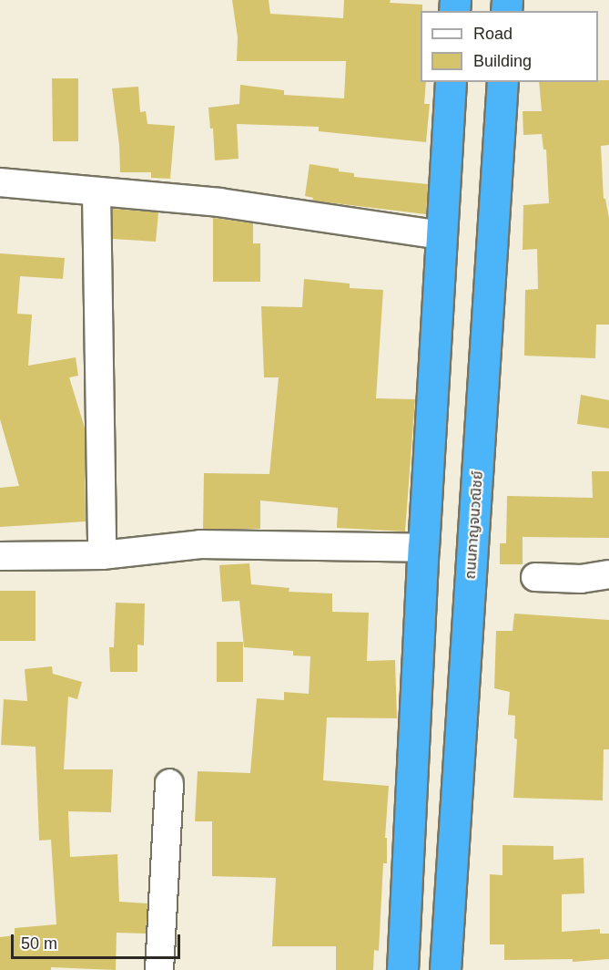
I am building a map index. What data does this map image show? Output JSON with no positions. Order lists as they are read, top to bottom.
{
  "streets": {
    "highway": ["ถนนกาญจนวณิชย์"]
  },
  "legend": ["Road", "Building"],
  "scale_bar": "50 m"
}
